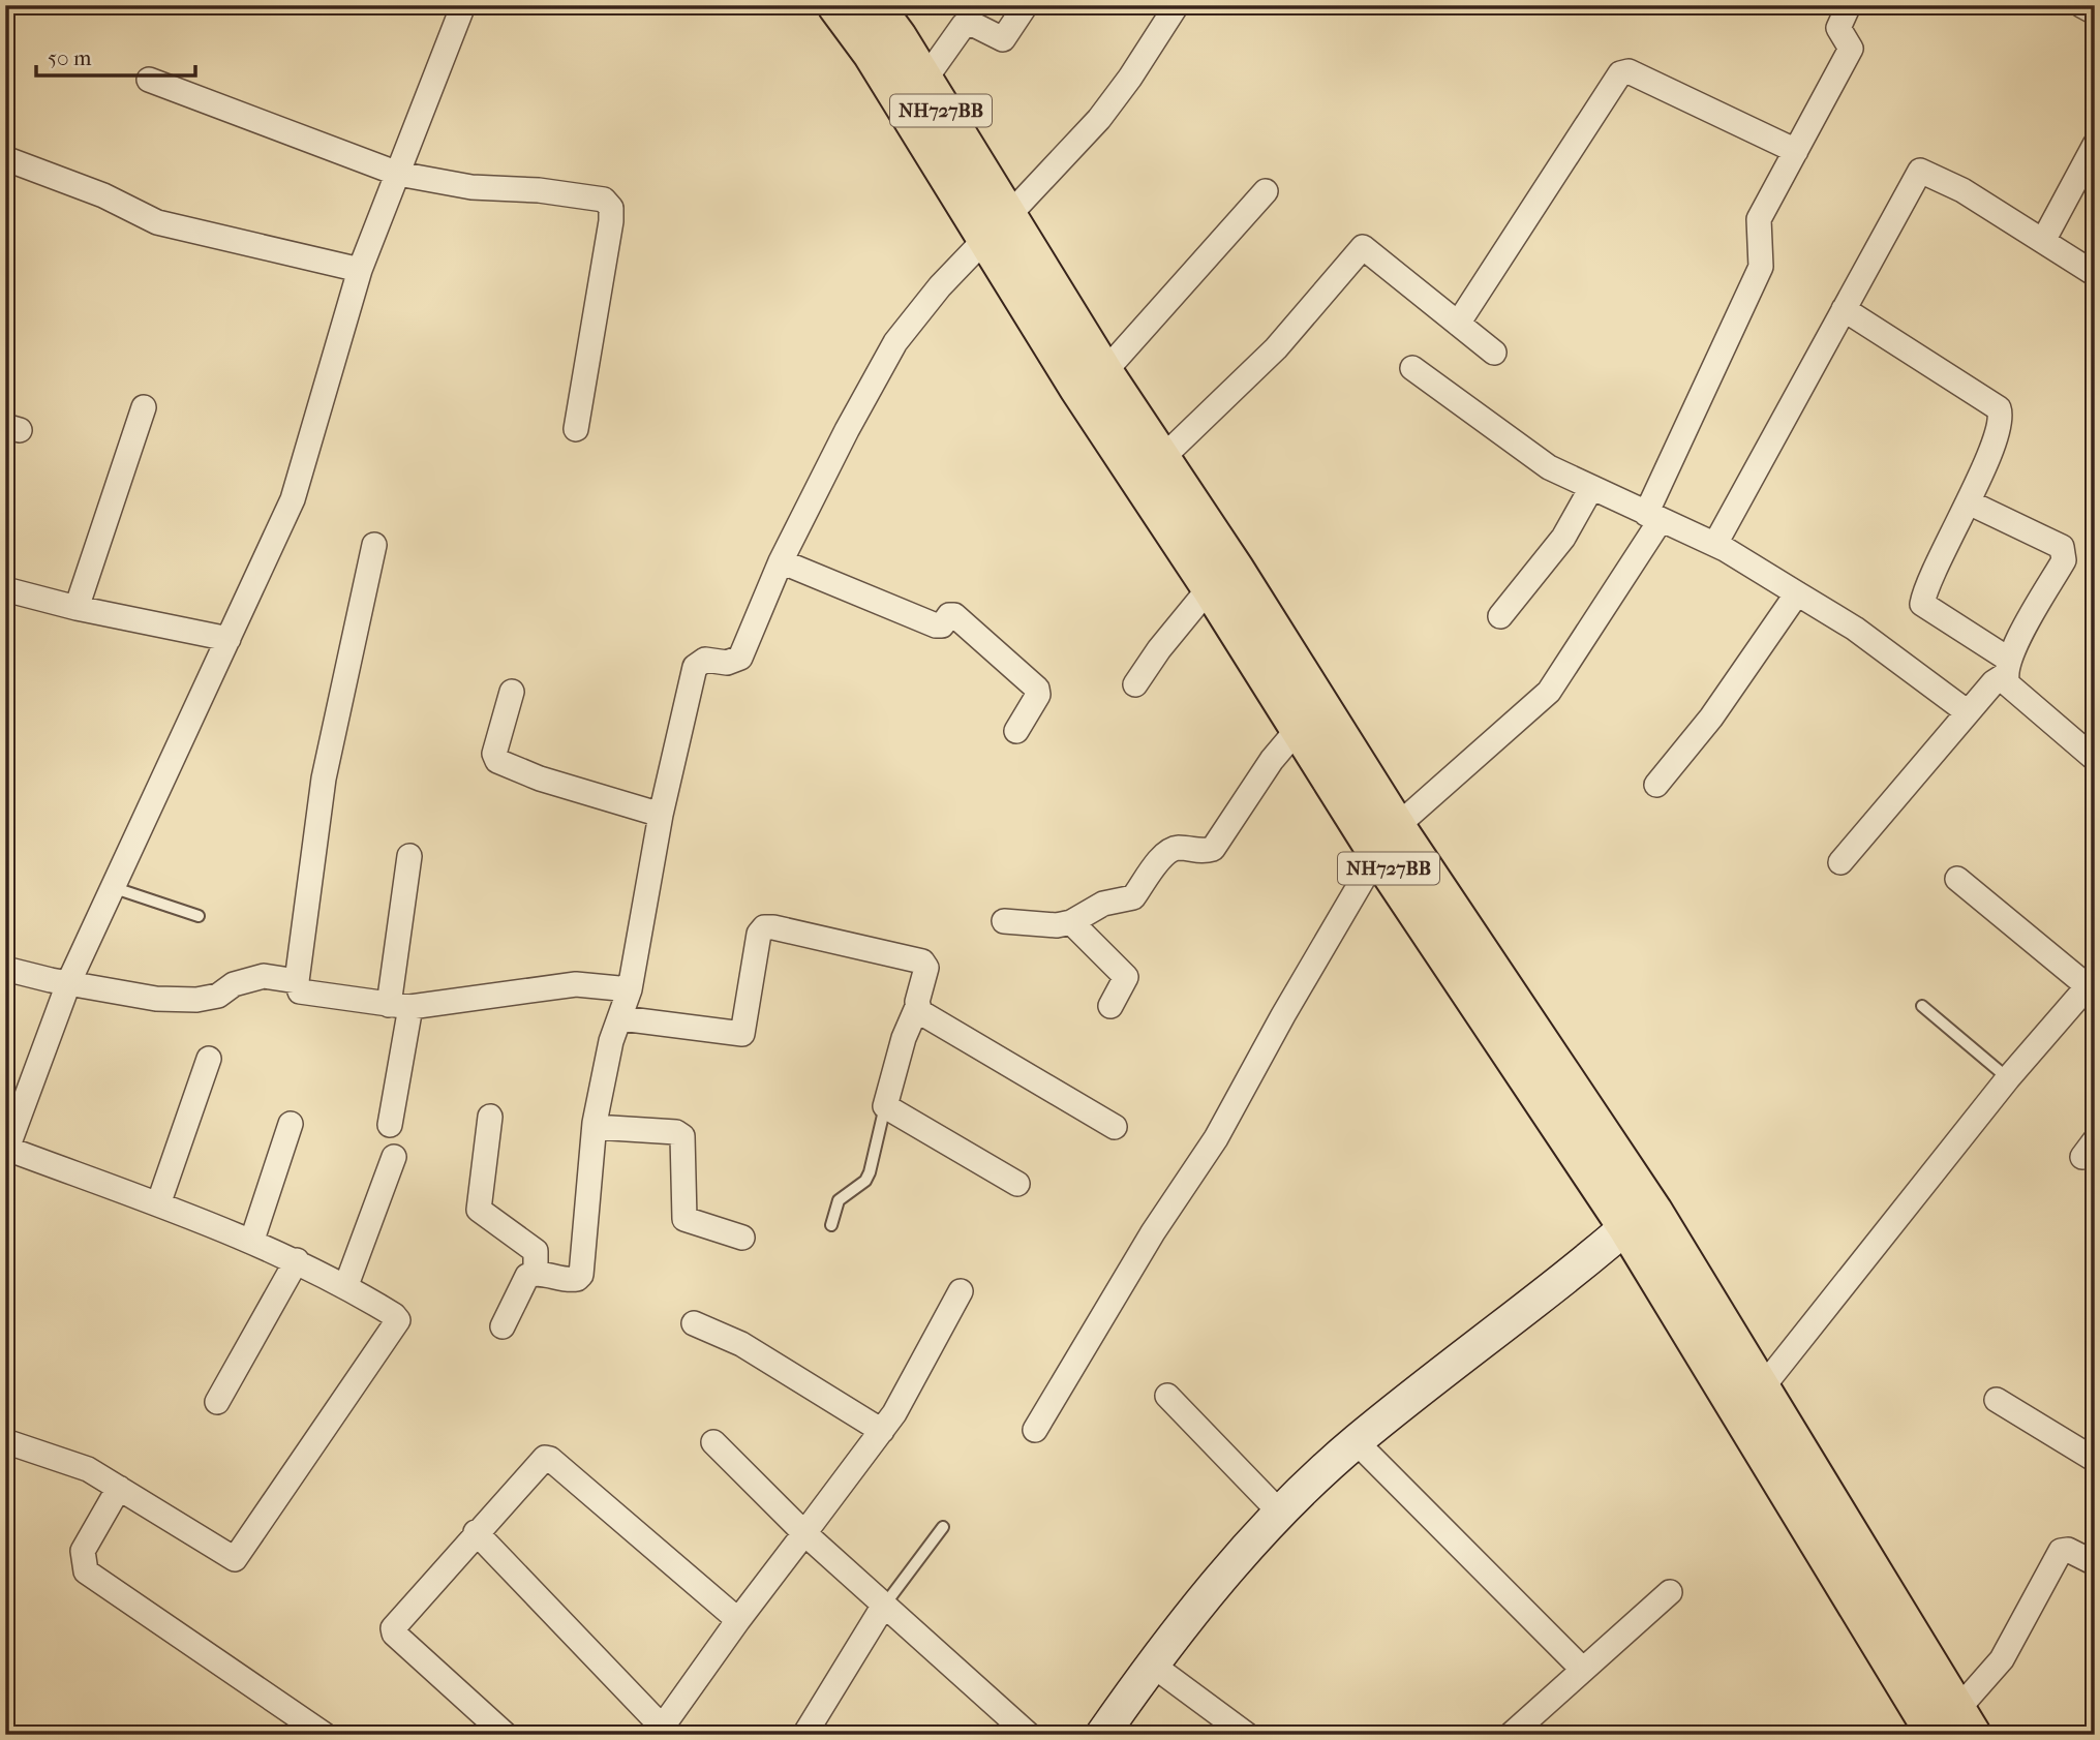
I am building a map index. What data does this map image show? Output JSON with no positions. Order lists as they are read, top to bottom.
{
  "streets": {
    "highway": ["NH727BB"]
  },
  "scale_bar": "50 m"
}
